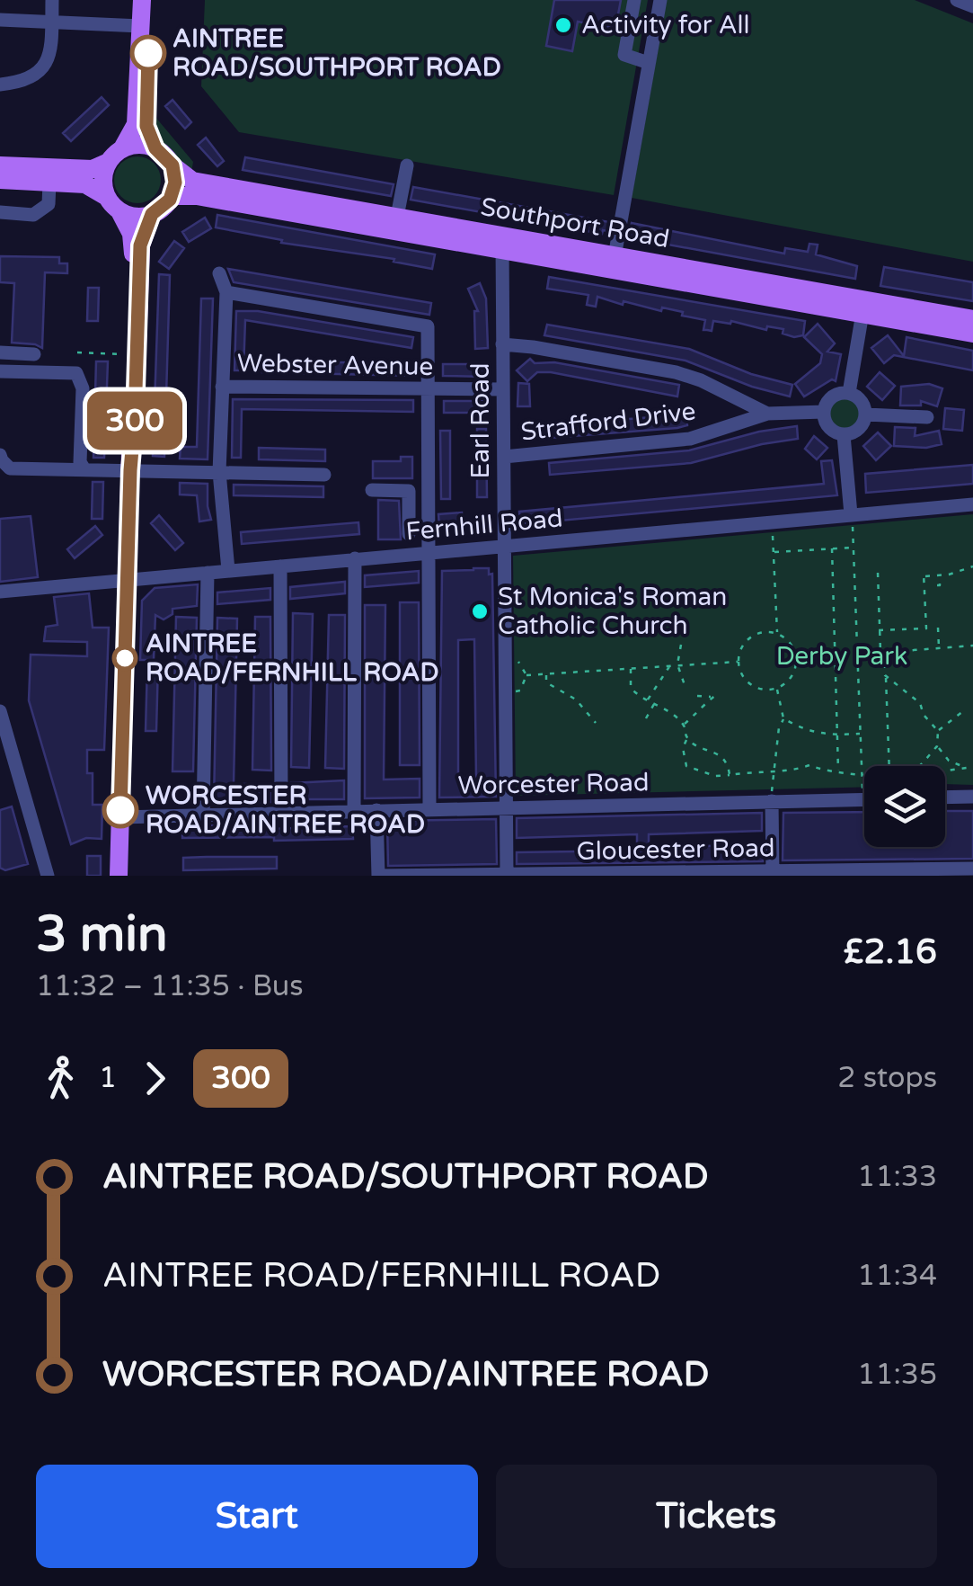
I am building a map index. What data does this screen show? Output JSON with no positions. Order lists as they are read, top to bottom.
{
  "streets": {
    "main road": ["Southport Road"],
    "street": [
      "Webster Avenue",
      "Earl Road",
      "Strafford Drive",
      "Fernhill Road",
      "Worcester Road",
      "Gloucester Road"
    ]
  },
  "crossings": [
    ["Southport Road", "Earl Road"],
    ["Webster Avenue", "Earl Road"],
    ["Earl Road", "Strafford Drive"],
    ["Earl Road", "Fernhill Road"],
    ["Earl Road", "Worcester Road"],
    ["Earl Road", "Gloucester Road"]
  ],
  "parks": ["Derby Park"],
  "places": [
    "Activity for All",
    "AINTREE ROAD/SOUTHPORT ROAD",
    "St Monica's Roman Catholic Church",
    "AINTREE ROAD/FERNHILL ROAD",
    "WORCESTER ROAD/AINTREE ROAD"
  ],
  "lines": ["bus line 300"],
  "page": {
    "on_map": "300",
    "heading": ["3 min", "11:32 – 11:35 · Bus", "£2.16"],
    "legs": ["1", "300", "2 stops"],
    "list": [
      {
        "name": "AINTREE ROAD/SOUTHPORT ROAD",
        "value": "11:33"
      },
      {
        "name": "AINTREE ROAD/FERNHILL ROAD",
        "value": "11:34"
      },
      {
        "name": "WORCESTER ROAD/AINTREE ROAD",
        "value": "11:35"
      }
    ],
    "buttons": ["Start", "Tickets"]
  }
}
